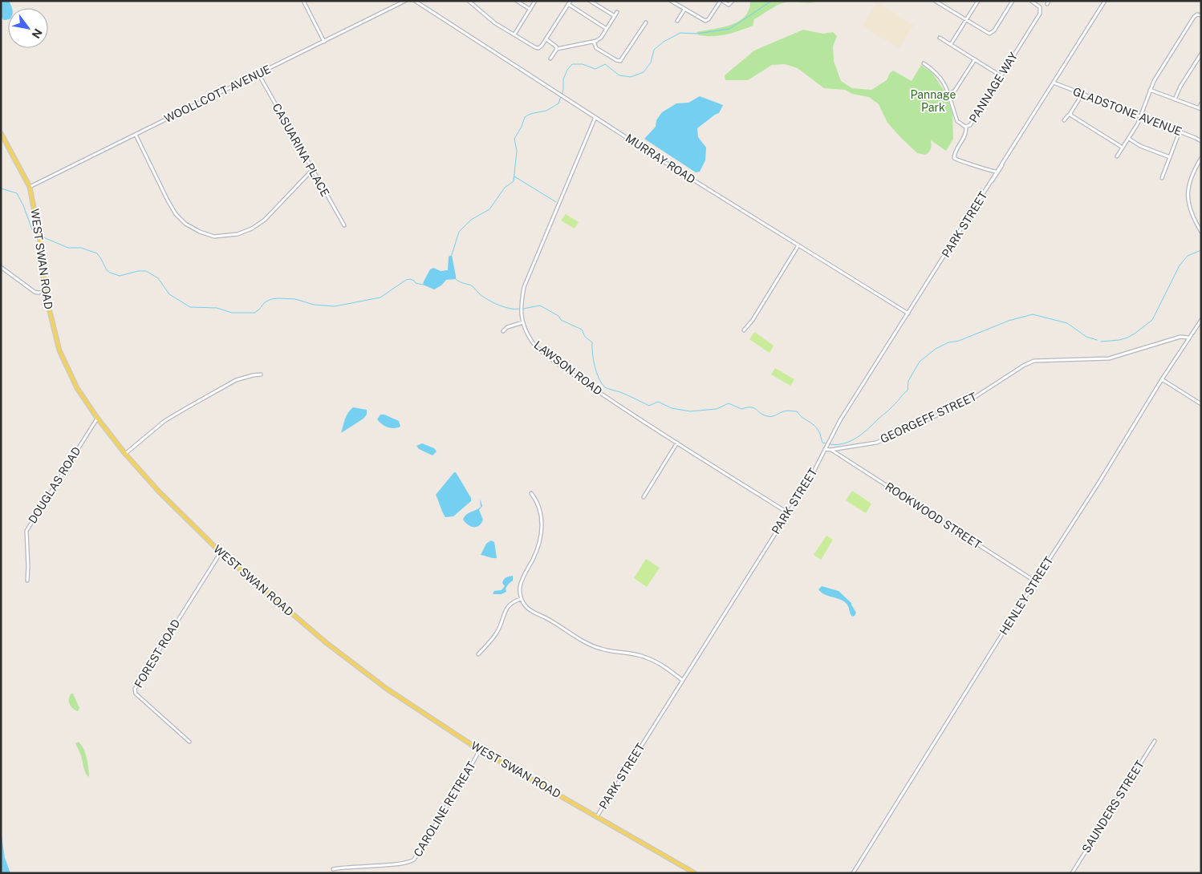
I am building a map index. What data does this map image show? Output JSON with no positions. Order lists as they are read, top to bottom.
{
  "streets": {
    "main road": ["WEST SWAN ROAD"],
    "street": [
      "PANNAGE WAY",
      "WOOLLCOTT AVENUE",
      "GLADSTONE AVENUE",
      "CASUARINA PLACE",
      "MURRAY ROAD",
      "PARK STREET",
      "LAWSON ROAD",
      "GEORGEFF STREET",
      "DOUGLAS ROAD",
      "ROOKWOOD STREET",
      "HENLEY STREET",
      "FOREST ROAD",
      "SAUNDERS STREET",
      "CAROLINE RETREAT"
    ]
  },
  "crossings": [
    ["WOOLLCOTT AVENUE", "CASUARINA PLACE"],
    ["WOOLLCOTT AVENUE", "WEST SWAN ROAD"],
    ["GLADSTONE AVENUE", "PARK STREET"],
    ["MURRAY ROAD", "PARK STREET"],
    ["MURRAY ROAD", "LAWSON ROAD"],
    ["PARK STREET", "WEST SWAN ROAD"],
    ["PARK STREET", "LAWSON ROAD"],
    ["PARK STREET", "GEORGEFF STREET"],
    ["WEST SWAN ROAD", "DOUGLAS ROAD"],
    ["WEST SWAN ROAD", "FOREST ROAD"],
    ["WEST SWAN ROAD", "CAROLINE RETREAT"],
    ["GEORGEFF STREET", "ROOKWOOD STREET"],
    ["GEORGEFF STREET", "HENLEY STREET"],
    ["ROOKWOOD STREET", "HENLEY STREET"]
  ],
  "parks": ["Pannage Park"],
  "north": "bottom right"
}
